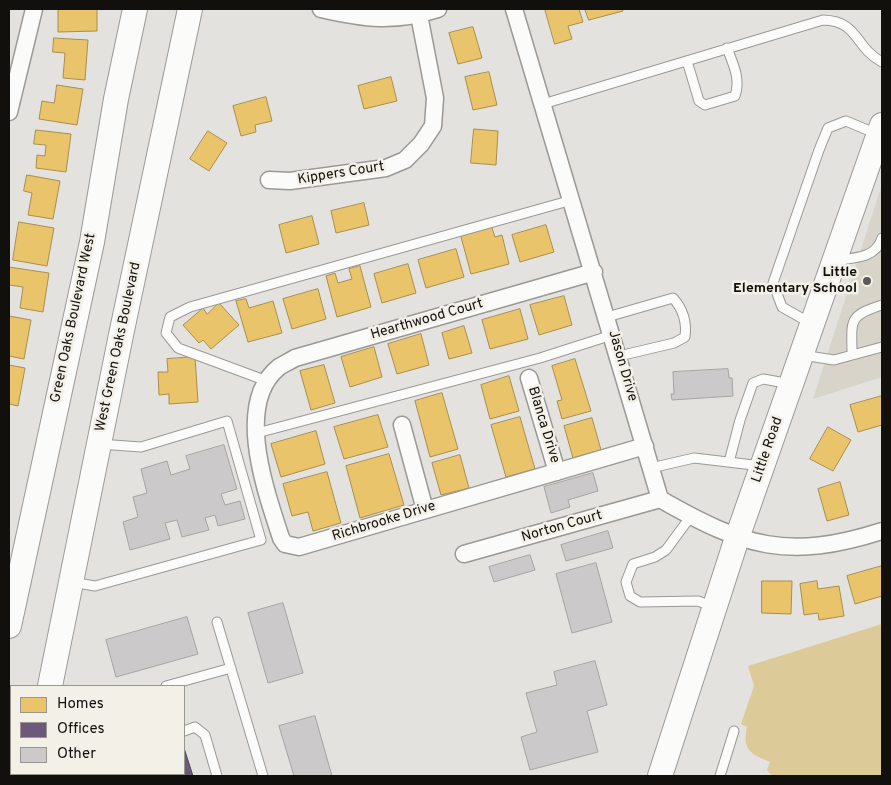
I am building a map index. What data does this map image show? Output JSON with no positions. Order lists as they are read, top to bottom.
{
  "streets": {
    "main road": ["Green Oaks Boulevard West", "West Green Oaks Boulevard", "Little Road"],
    "street": [
      "Kippers Court",
      "Hearthwood Court",
      "Jason Drive",
      "Blanca Drive",
      "Richbrooke Drive",
      "Norton Court"
    ]
  },
  "crossings": [
    ["Hearthwood Court", "Jason Drive"],
    ["Hearthwood Court", "Richbrooke Drive"],
    ["Jason Drive", "Richbrooke Drive"],
    ["Jason Drive", "Norton Court"],
    ["Blanca Drive", "Richbrooke Drive"]
  ],
  "places": ["Little Elementary School"],
  "legend": ["Homes", "Offices", "Other"]
}
